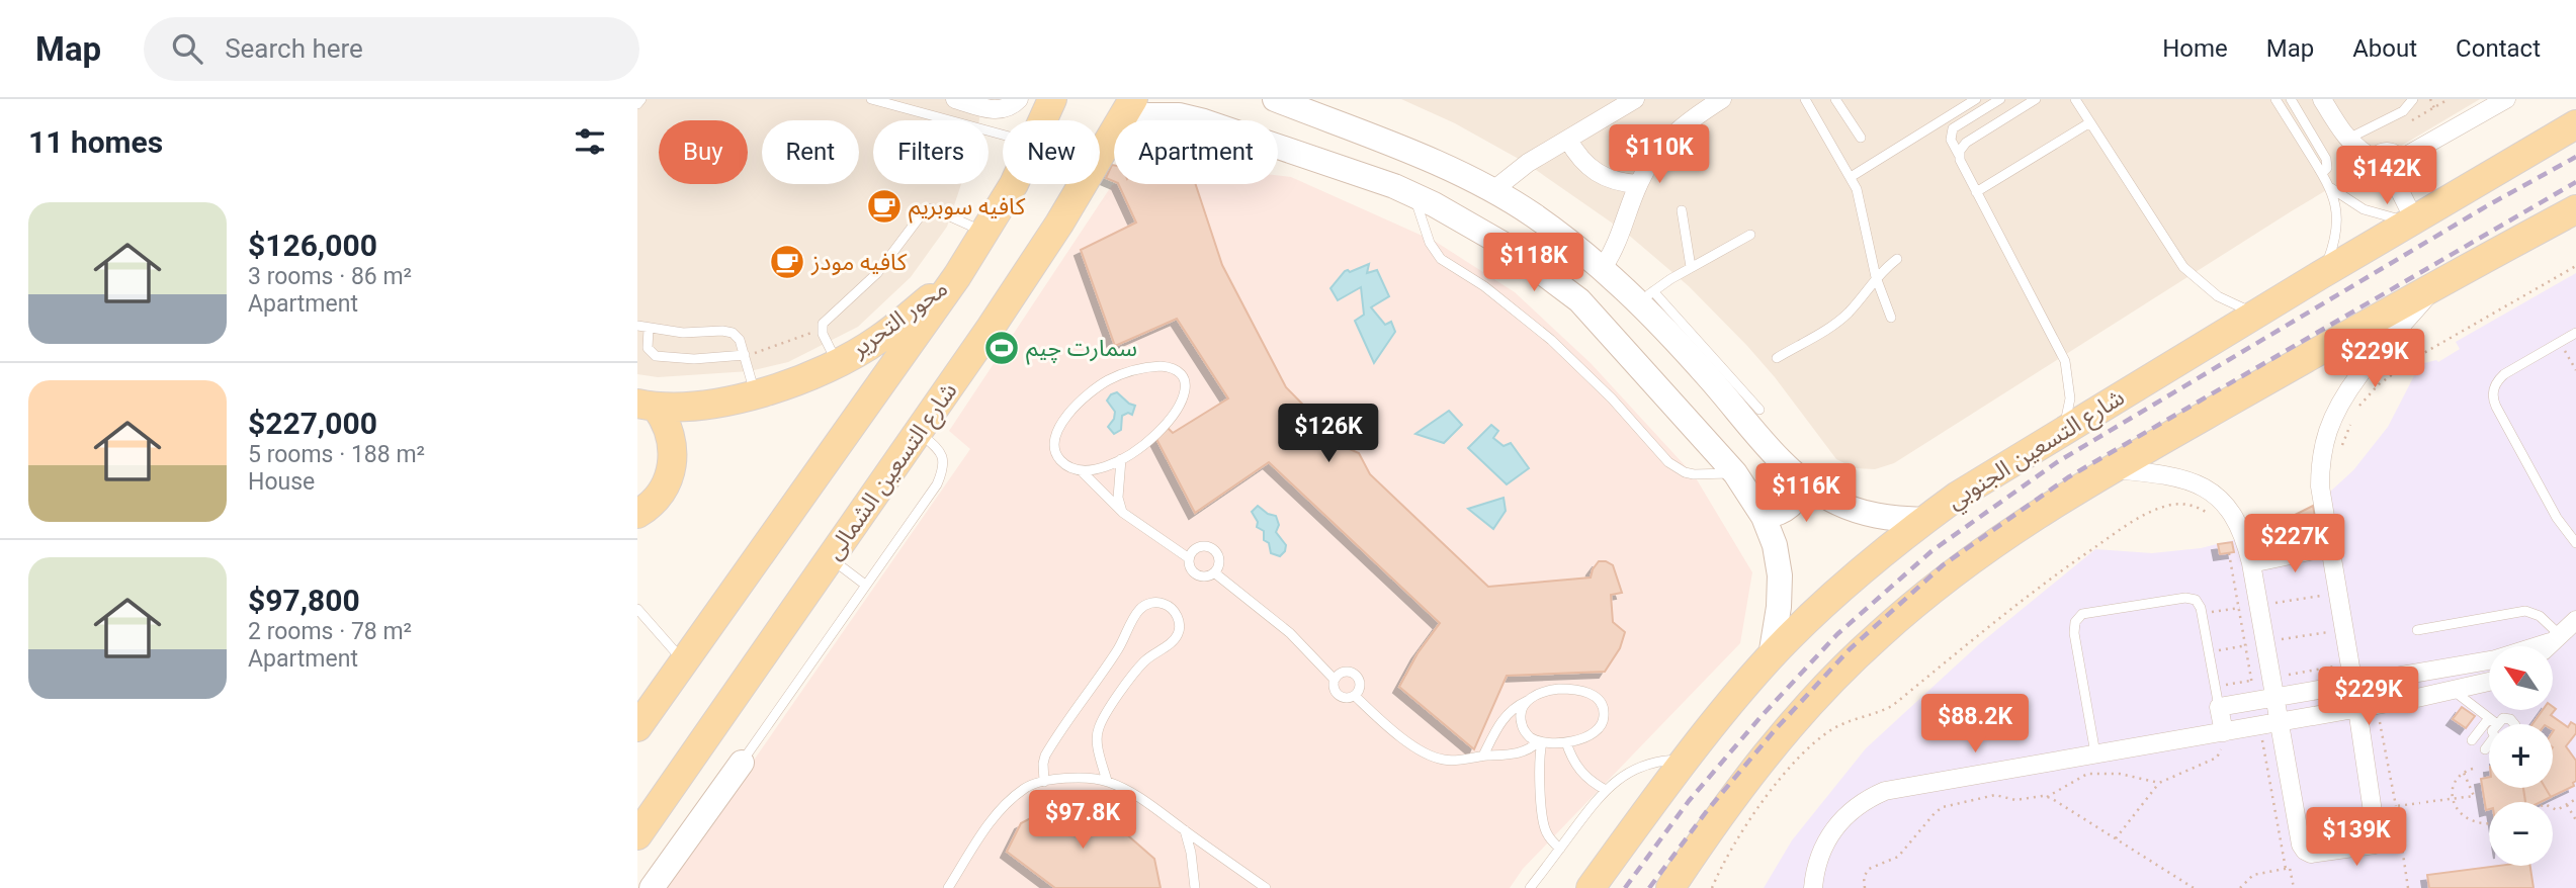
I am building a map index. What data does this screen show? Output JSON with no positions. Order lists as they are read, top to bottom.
{
  "streets": {
    "main road": ["محور التحرير", "شارع التسعين الجنوبي", "شارع التسعين الشمالى"]
  },
  "places": {
    "cafe": ["كافيه سوبريم", "كافيه مودز"],
    "sports": ["سمارت چيم"]
  },
  "north": "top left",
  "page": {
    "header": "Map",
    "search": "Search here",
    "nav": [
      "Home",
      "Map",
      "About",
      "Contact"
    ],
    "heading": "11 homes",
    "chip": [
      "Buy",
      "Rent",
      "Filters",
      "New",
      "Apartment"
    ],
    "price": [
      "$110K",
      "$142K",
      "$118K",
      "$229K",
      "$126K",
      "$116K",
      "$227K",
      "$229K",
      "$88.2K",
      "$97.8K",
      "$139K"
    ],
    "list": [
      {
        "name": "$126,000",
        "note": "3 rooms · 86 m² · Apartment"
      },
      {
        "name": "$227,000",
        "note": "5 rooms · 188 m² · House"
      },
      {
        "name": "$97,800",
        "note": "2 rooms · 78 m² · Apartment"
      }
    ],
    "map_buttons": ["+", "−"]
  }
}
